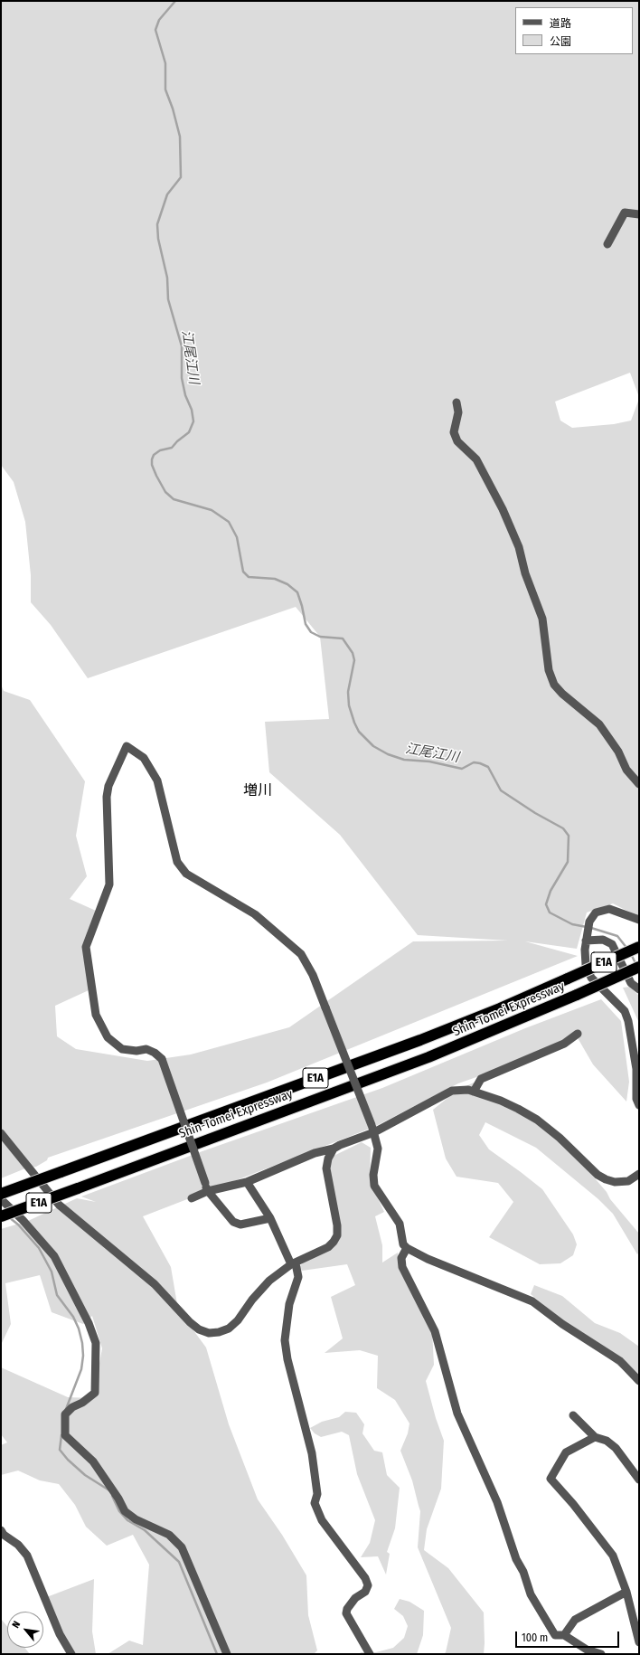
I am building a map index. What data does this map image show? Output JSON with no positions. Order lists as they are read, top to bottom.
{
  "streets": {
    "highway": ["E1A", "Shin-Tomei Expressway"]
  },
  "districts": ["増川"],
  "water": ["江尾江川"],
  "legend": ["道路", "公園"],
  "scale_bar": "100 m",
  "north": "top left"
}
